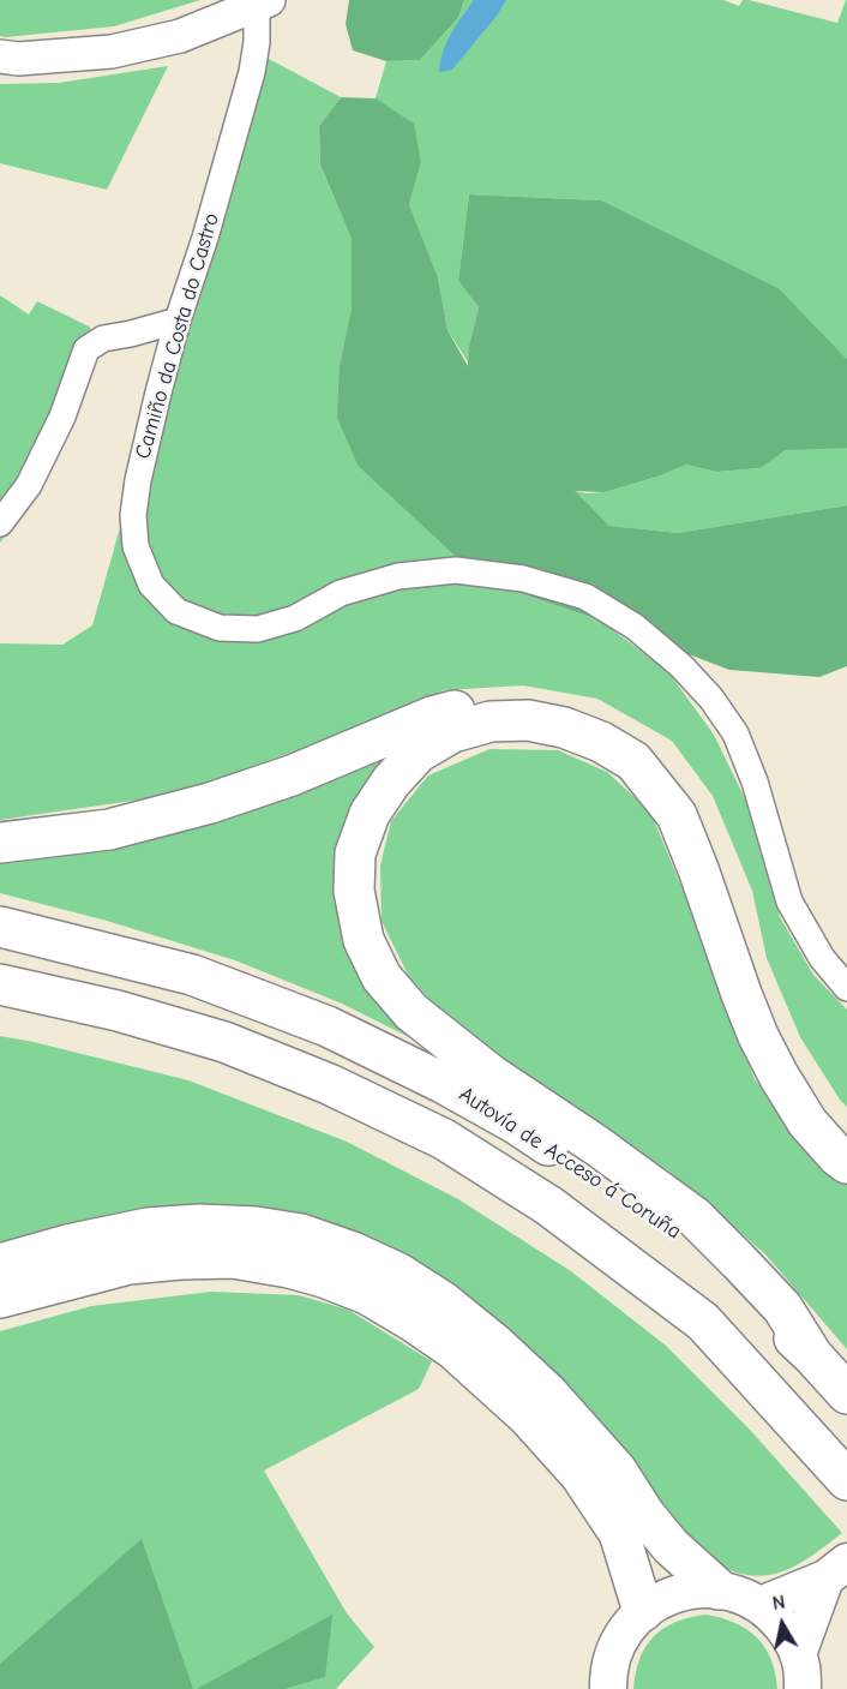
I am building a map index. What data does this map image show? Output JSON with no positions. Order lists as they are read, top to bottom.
{
  "streets": {
    "highway": ["Autovía de Acceso á Coruña"],
    "street": ["Camiño da Costa do Castro"]
  },
  "north": "top"
}
